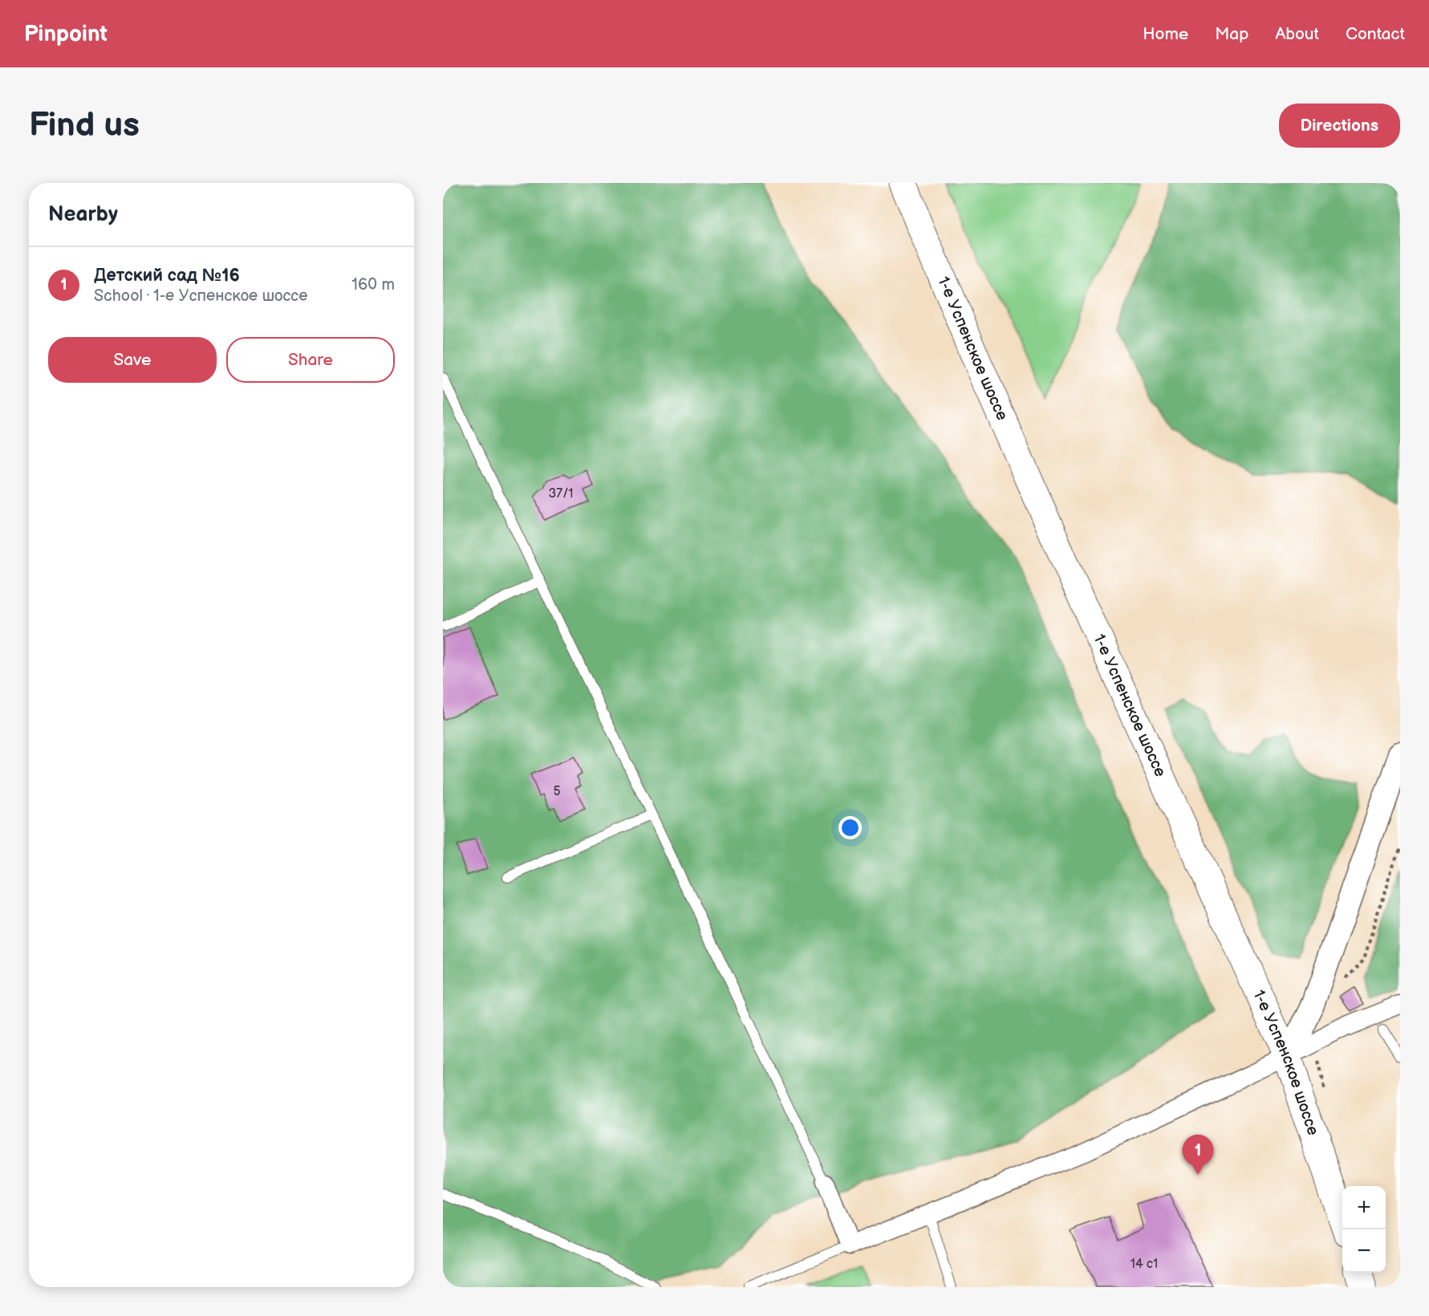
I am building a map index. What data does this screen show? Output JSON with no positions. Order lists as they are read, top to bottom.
{
  "streets": {
    "main road": ["1-е Успенское шоссе"]
  },
  "house_numbers": ["37/1", "5", "14 с1"],
  "page": {
    "header": "Pinpoint",
    "nav": [
      "Home",
      "Map",
      "About",
      "Contact"
    ],
    "buttons": [
      "Directions",
      ["Save", "Share"]
    ],
    "title": "Find us",
    "heading": "Nearby",
    "list": [
      {
        "mark": "1",
        "name": "Детский сад №16",
        "note": "School · 1-е Успенское шоссе",
        "value": "160 m"
      }
    ],
    "pins": "1",
    "map_buttons": ["+", "−"]
  }
}
